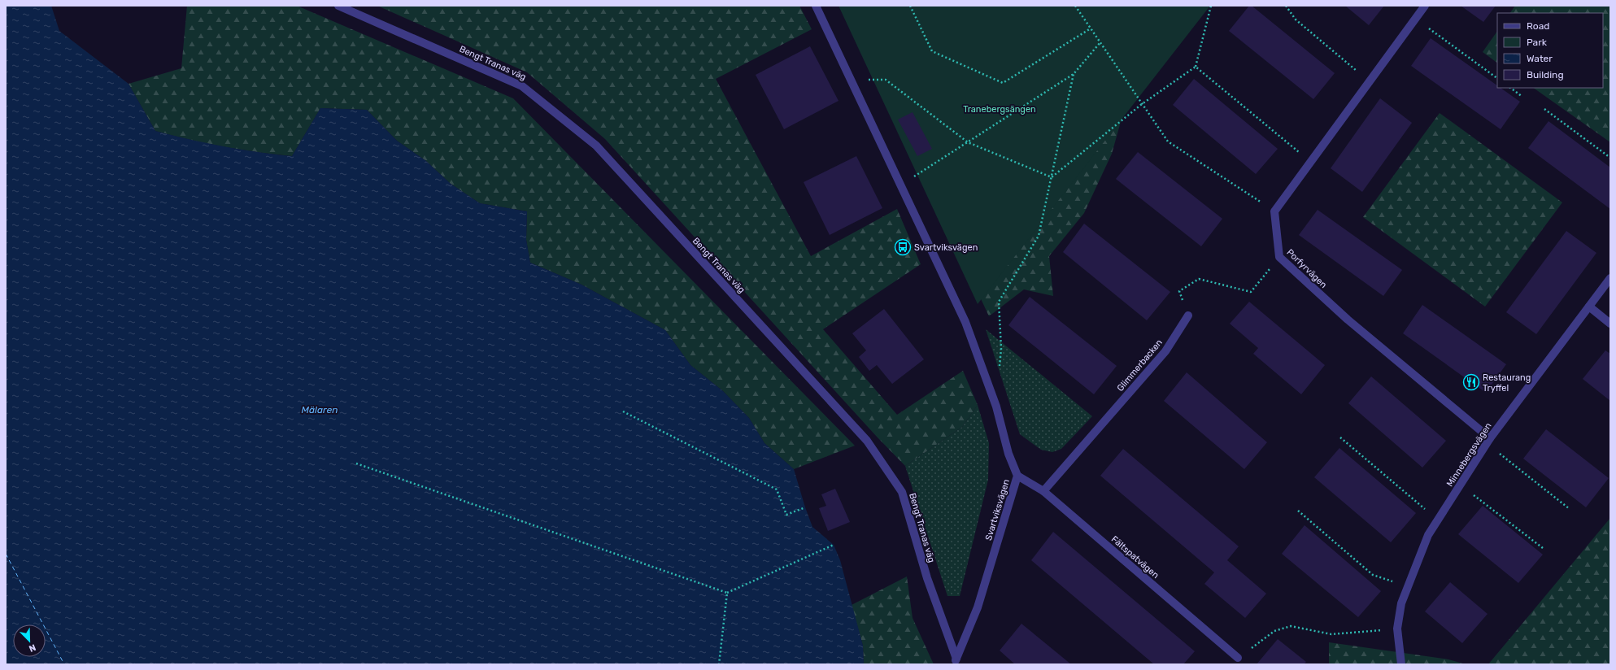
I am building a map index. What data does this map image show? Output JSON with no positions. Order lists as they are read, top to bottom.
{
  "streets": {
    "street": [
      "Bengt Tranas väg",
      "Porfyrvägen",
      "Glimmerbacken",
      "Minnebergsvägen",
      "Svartviksvägen",
      "Fältspatvägen"
    ]
  },
  "crossings": [
    ["Bengt Tranas väg", "Svartviksvägen"],
    ["Porfyrvägen", "Minnebergsvägen"],
    ["Glimmerbacken", "Fältspatvägen"],
    ["Svartviksvägen", "Fältspatvägen"]
  ],
  "water": ["Mälaren"],
  "parks": ["Tranebergsängen"],
  "places": {
    "bus stop": ["Svartviksvägen"],
    "restaurant": ["Restaurang Tryffel"]
  },
  "legend": [
    "Road",
    "Park",
    "Water",
    "Building"
  ],
  "north": "bottom right"
}
